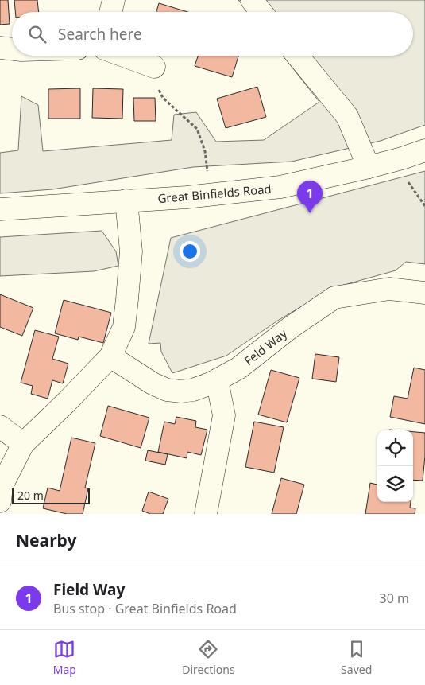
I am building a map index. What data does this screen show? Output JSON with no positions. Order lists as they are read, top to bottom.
{
  "streets": {
    "street": ["Great Binfields Road", "Feld Way"]
  },
  "scale_bar": "20 m",
  "page": {
    "search": "Search here",
    "pins": "1",
    "scale": "20 m",
    "heading": "Nearby",
    "list": [
      {
        "mark": "1",
        "name": "Field Way",
        "note": "Bus stop · Great Binfields Road",
        "value": "30 m"
      }
    ],
    "nav": ["Map", "Directions", "Saved"]
  }
}
